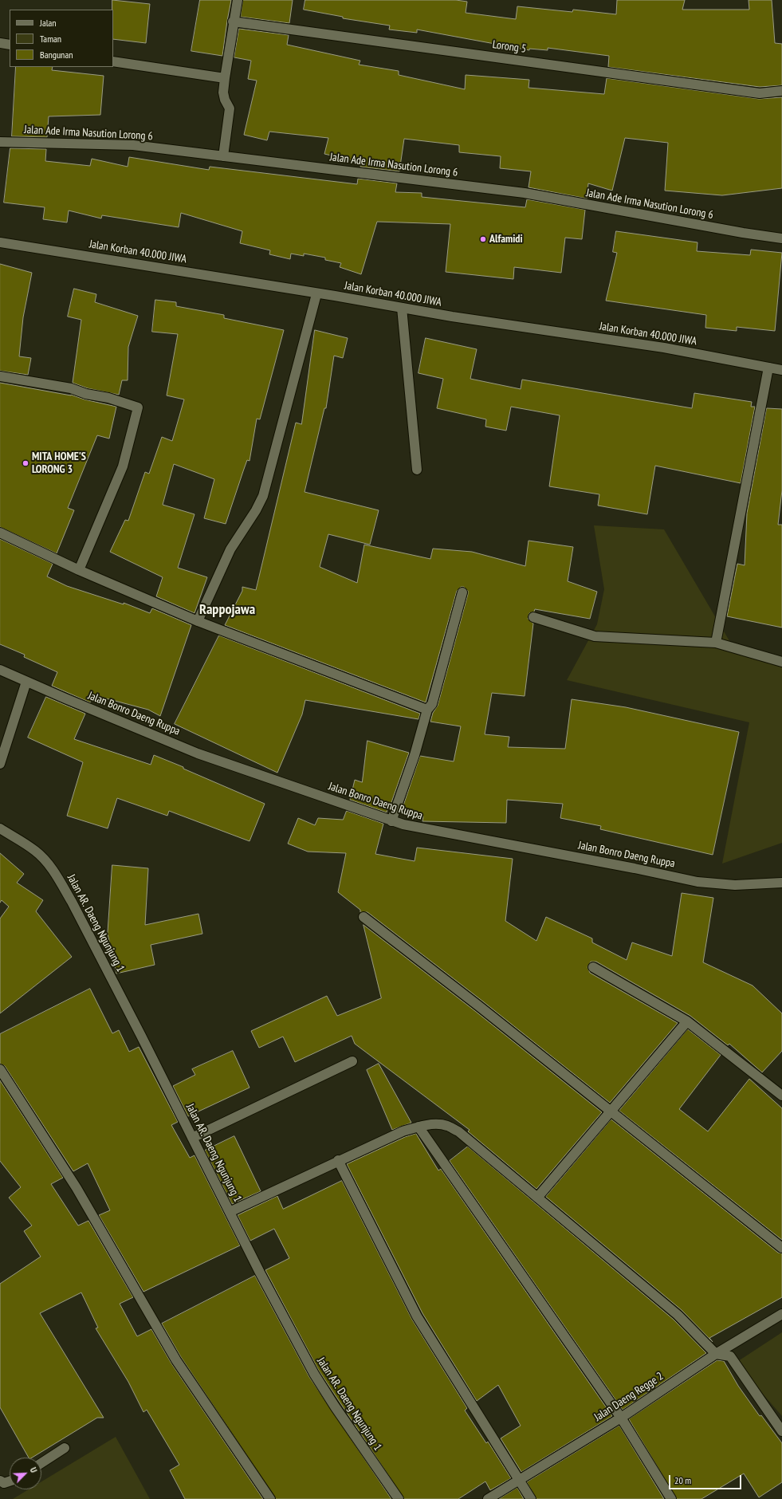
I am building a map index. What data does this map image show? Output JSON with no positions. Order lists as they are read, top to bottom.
{
  "streets": {
    "street": [
      "Lorong 5",
      "Jalan Ade Irma Nasution Lorong 6",
      "Jalan Korban 40.000 JIWA",
      "Jalan Bonro Daeng Ruppa",
      "Jalan AR. Daeng Ngunjung 1",
      "Jalan Daeng Regge 2"
    ]
  },
  "districts": ["Rappojawa"],
  "places": ["Alfamidi", "MITA HOME'S LORONG 3"],
  "legend": ["Jalan", "Taman", "Bangunan"],
  "scale_bar": "20 m",
  "north": "top right"
}
